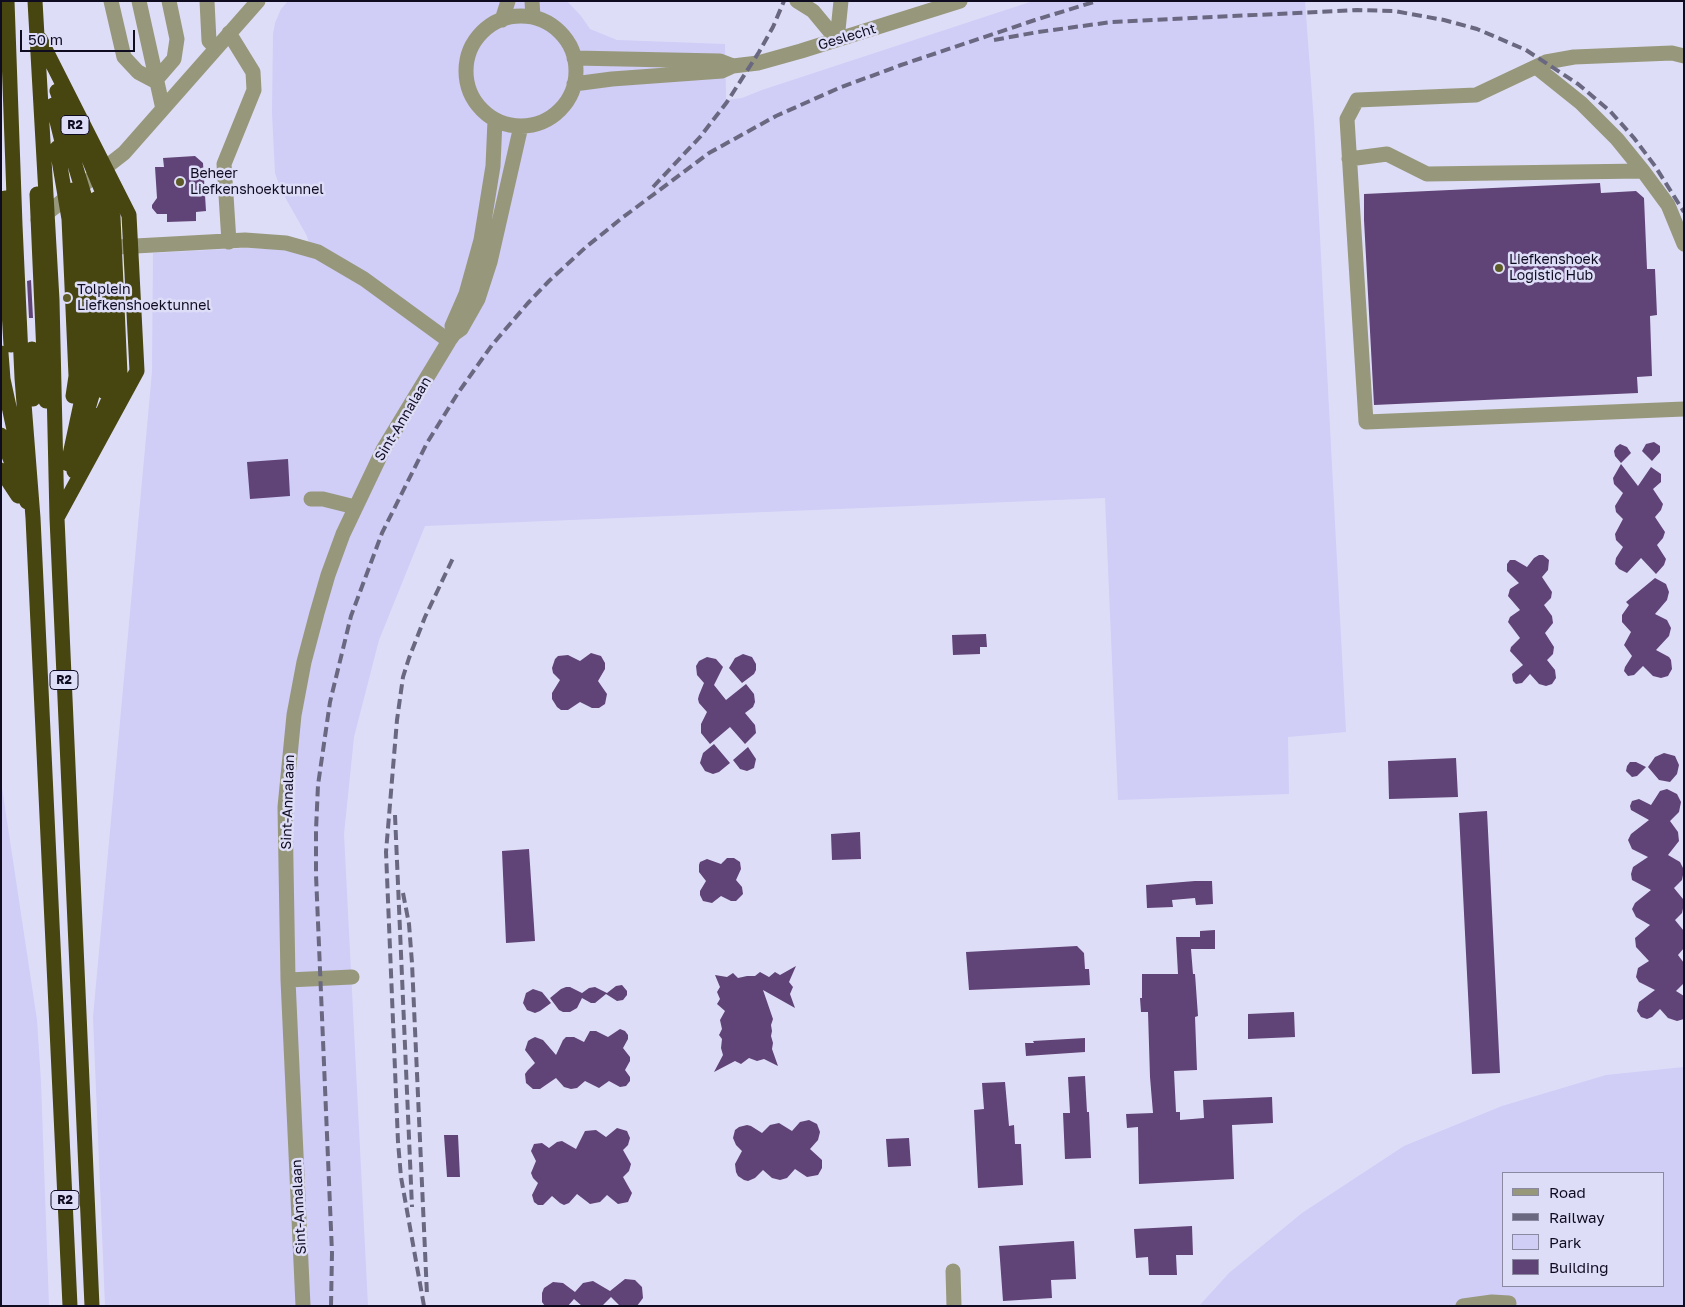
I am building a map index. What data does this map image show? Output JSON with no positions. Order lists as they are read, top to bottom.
{
  "streets": {
    "highway": ["R2"],
    "street": ["Geslecht", "Sint-Annalaan"]
  },
  "crossings": [
    ["Geslecht", "Sint-Annalaan"]
  ],
  "places": ["Beheer Liefkenshoektunnel", "Liefkenshoek Logistic Hub", "Tolplein Liefkenshoektunnel"],
  "legend": [
    "Road",
    "Railway",
    "Park",
    "Building"
  ],
  "scale_bar": "50 m"
}
